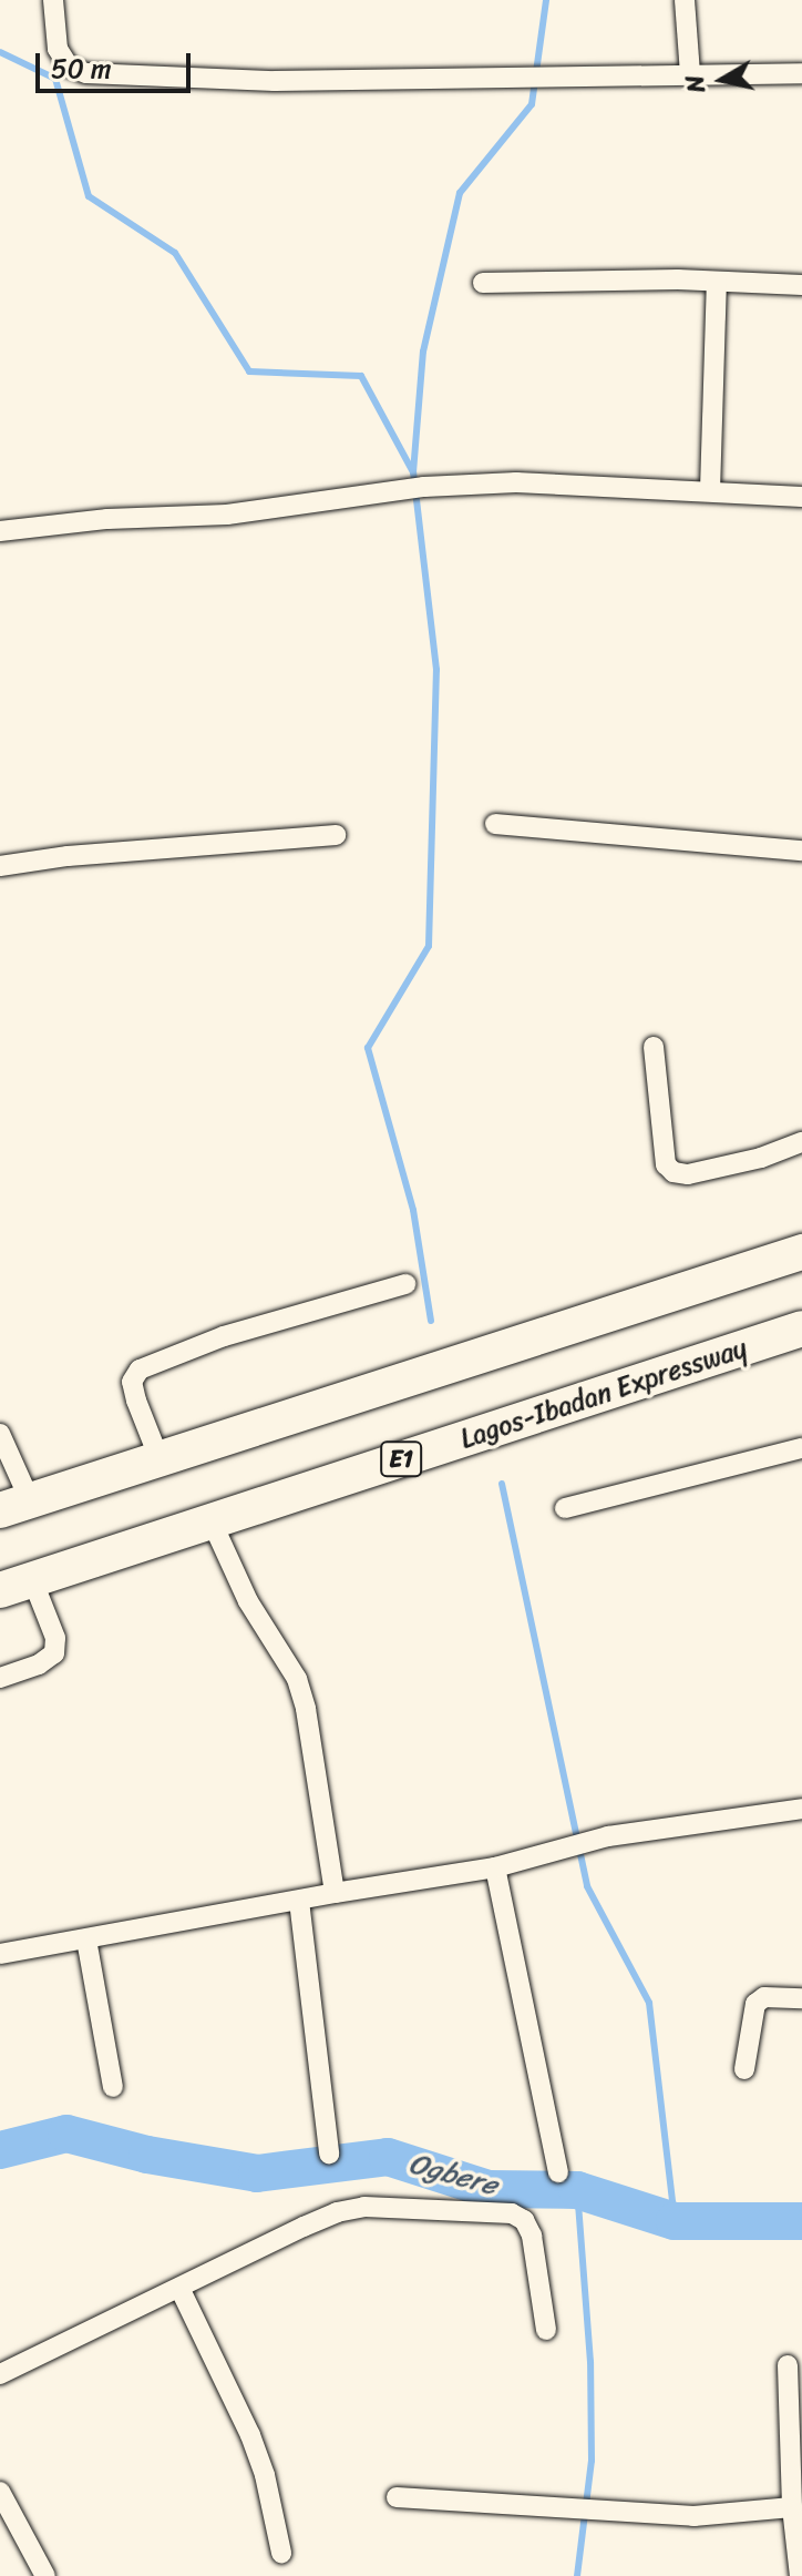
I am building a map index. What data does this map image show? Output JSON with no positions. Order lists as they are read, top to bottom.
{
  "streets": {
    "highway": ["Lagos-Ibadan Expressway", "E1"]
  },
  "water": ["Ogbere"],
  "scale_bar": "50 m",
  "north": "left"
}
